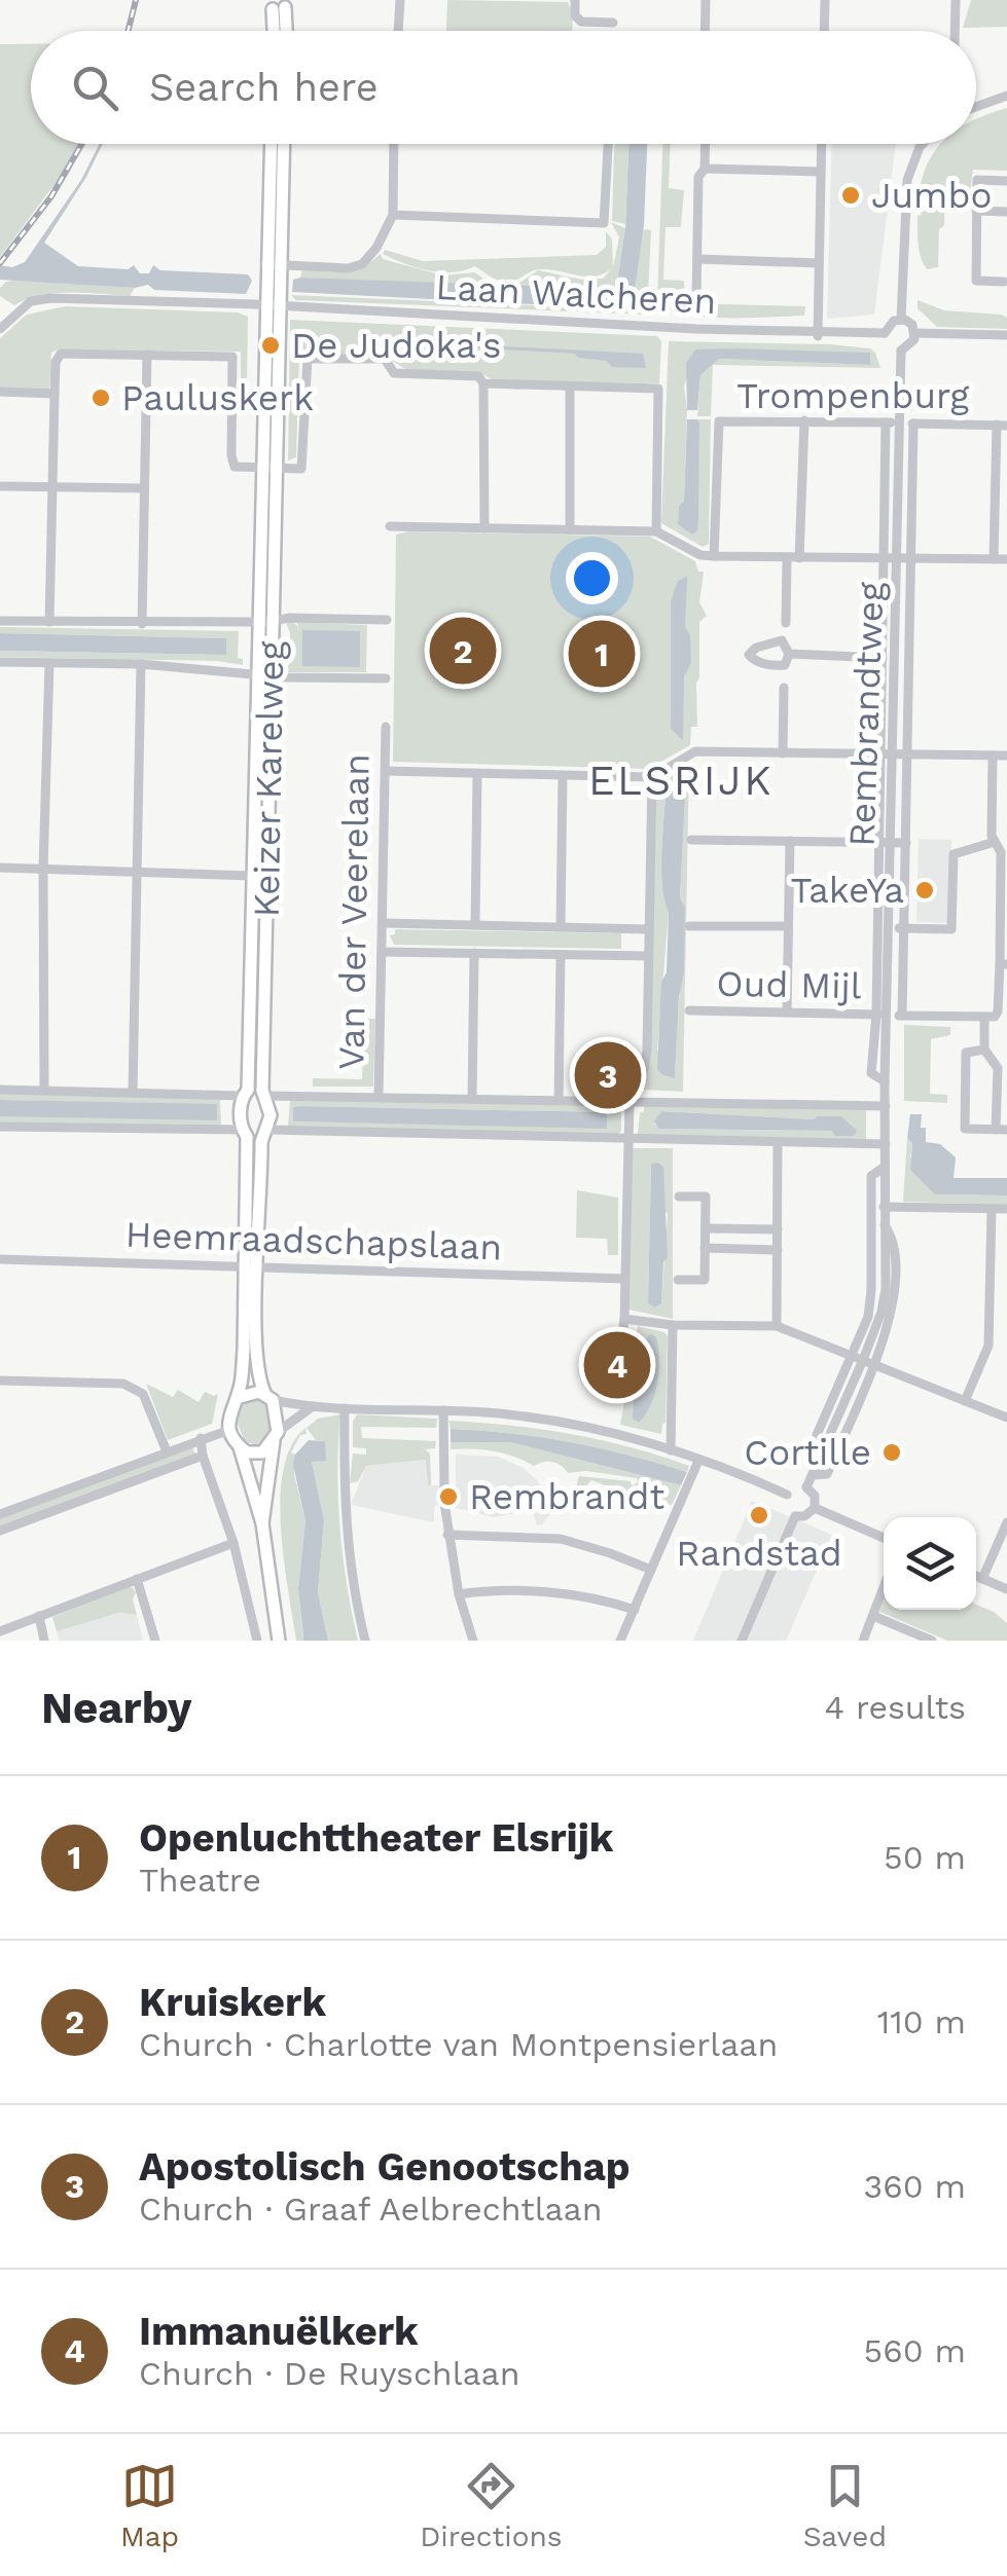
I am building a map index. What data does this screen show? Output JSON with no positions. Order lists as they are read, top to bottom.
{
  "streets": {
    "main road": ["Keizer Karelweg"],
    "street": [
      "Laan Walcheren",
      "Trompenburg",
      "Rembrandtweg",
      "Van der Veerelaan",
      "Oud Mijl",
      "Heemraadschapslaan"
    ]
  },
  "crossings": [
    ["Laan Walcheren", "Rembrandtweg"],
    ["Laan Walcheren", "Keizer Karelweg"],
    ["Trompenburg", "Rembrandtweg"],
    ["Rembrandtweg", "Oud Mijl"]
  ],
  "districts": ["ELSRIJK"],
  "places": [
    "Jumbo",
    "De Judoka's",
    "Pauluskerk",
    "TakeYa",
    "Cortille",
    "Rembrandt",
    "Randstad"
  ],
  "page": {
    "search": "Search here",
    "pins": [
      "2",
      "1",
      "3",
      "4"
    ],
    "heading": ["Nearby", "4 results"],
    "list": [
      {
        "mark": "1",
        "name": "Openluchttheater Elsrijk",
        "note": "Theatre",
        "value": "50 m"
      },
      {
        "mark": "2",
        "name": "Kruiskerk",
        "note": "Church · Charlotte van Montpensierlaan",
        "value": "110 m"
      },
      {
        "mark": "3",
        "name": "Apostolisch Genootschap",
        "note": "Church · Graaf Aelbrechtlaan",
        "value": "360 m"
      },
      {
        "mark": "4",
        "name": "Immanuëlkerk",
        "note": "Church · De Ruyschlaan",
        "value": "560 m"
      }
    ],
    "nav": ["Map", "Directions", "Saved"]
  }
}
